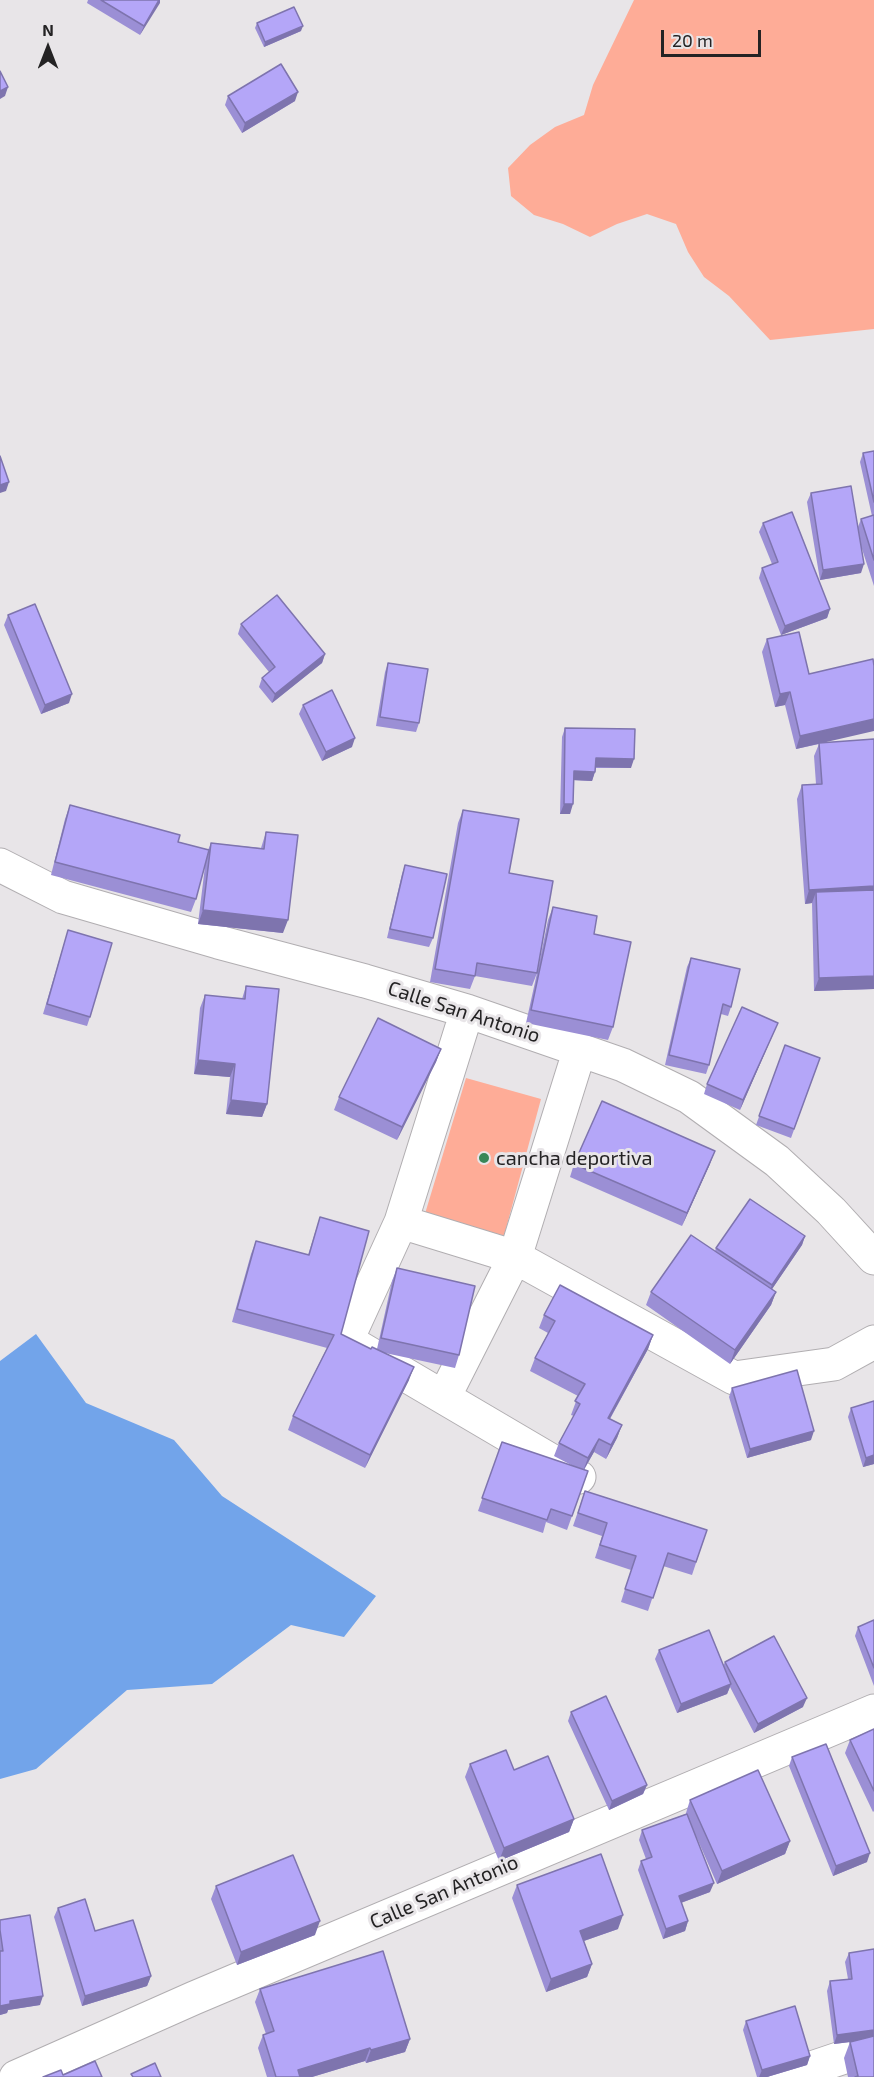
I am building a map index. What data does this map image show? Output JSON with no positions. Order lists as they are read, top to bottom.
{
  "streets": {
    "street": ["Calle San Antonio"]
  },
  "places": ["cancha deportiva"],
  "scale_bar": "20 m",
  "north": "top"
}
